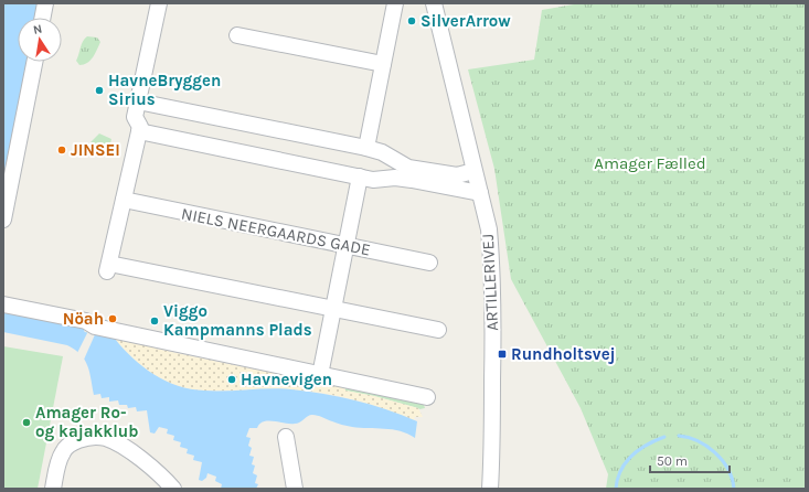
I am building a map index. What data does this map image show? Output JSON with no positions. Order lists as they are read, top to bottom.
{
  "streets": {
    "street": ["NIELS NEERGAARDS GADE", "ARTILLERIVEJ"]
  },
  "parks": ["Amager Fælled"],
  "places": {
    "other": [
      "SilverArrow",
      "HavneBryggen Sirius",
      "JINSEI",
      "Nöah",
      "Viggo Kampmanns Plads",
      "Havnevigen",
      "Amager Ro- og kajakklub"
    ],
    "transit": ["Rundholtsvej"]
  },
  "scale_bar": "50 m",
  "north": "top"
}
